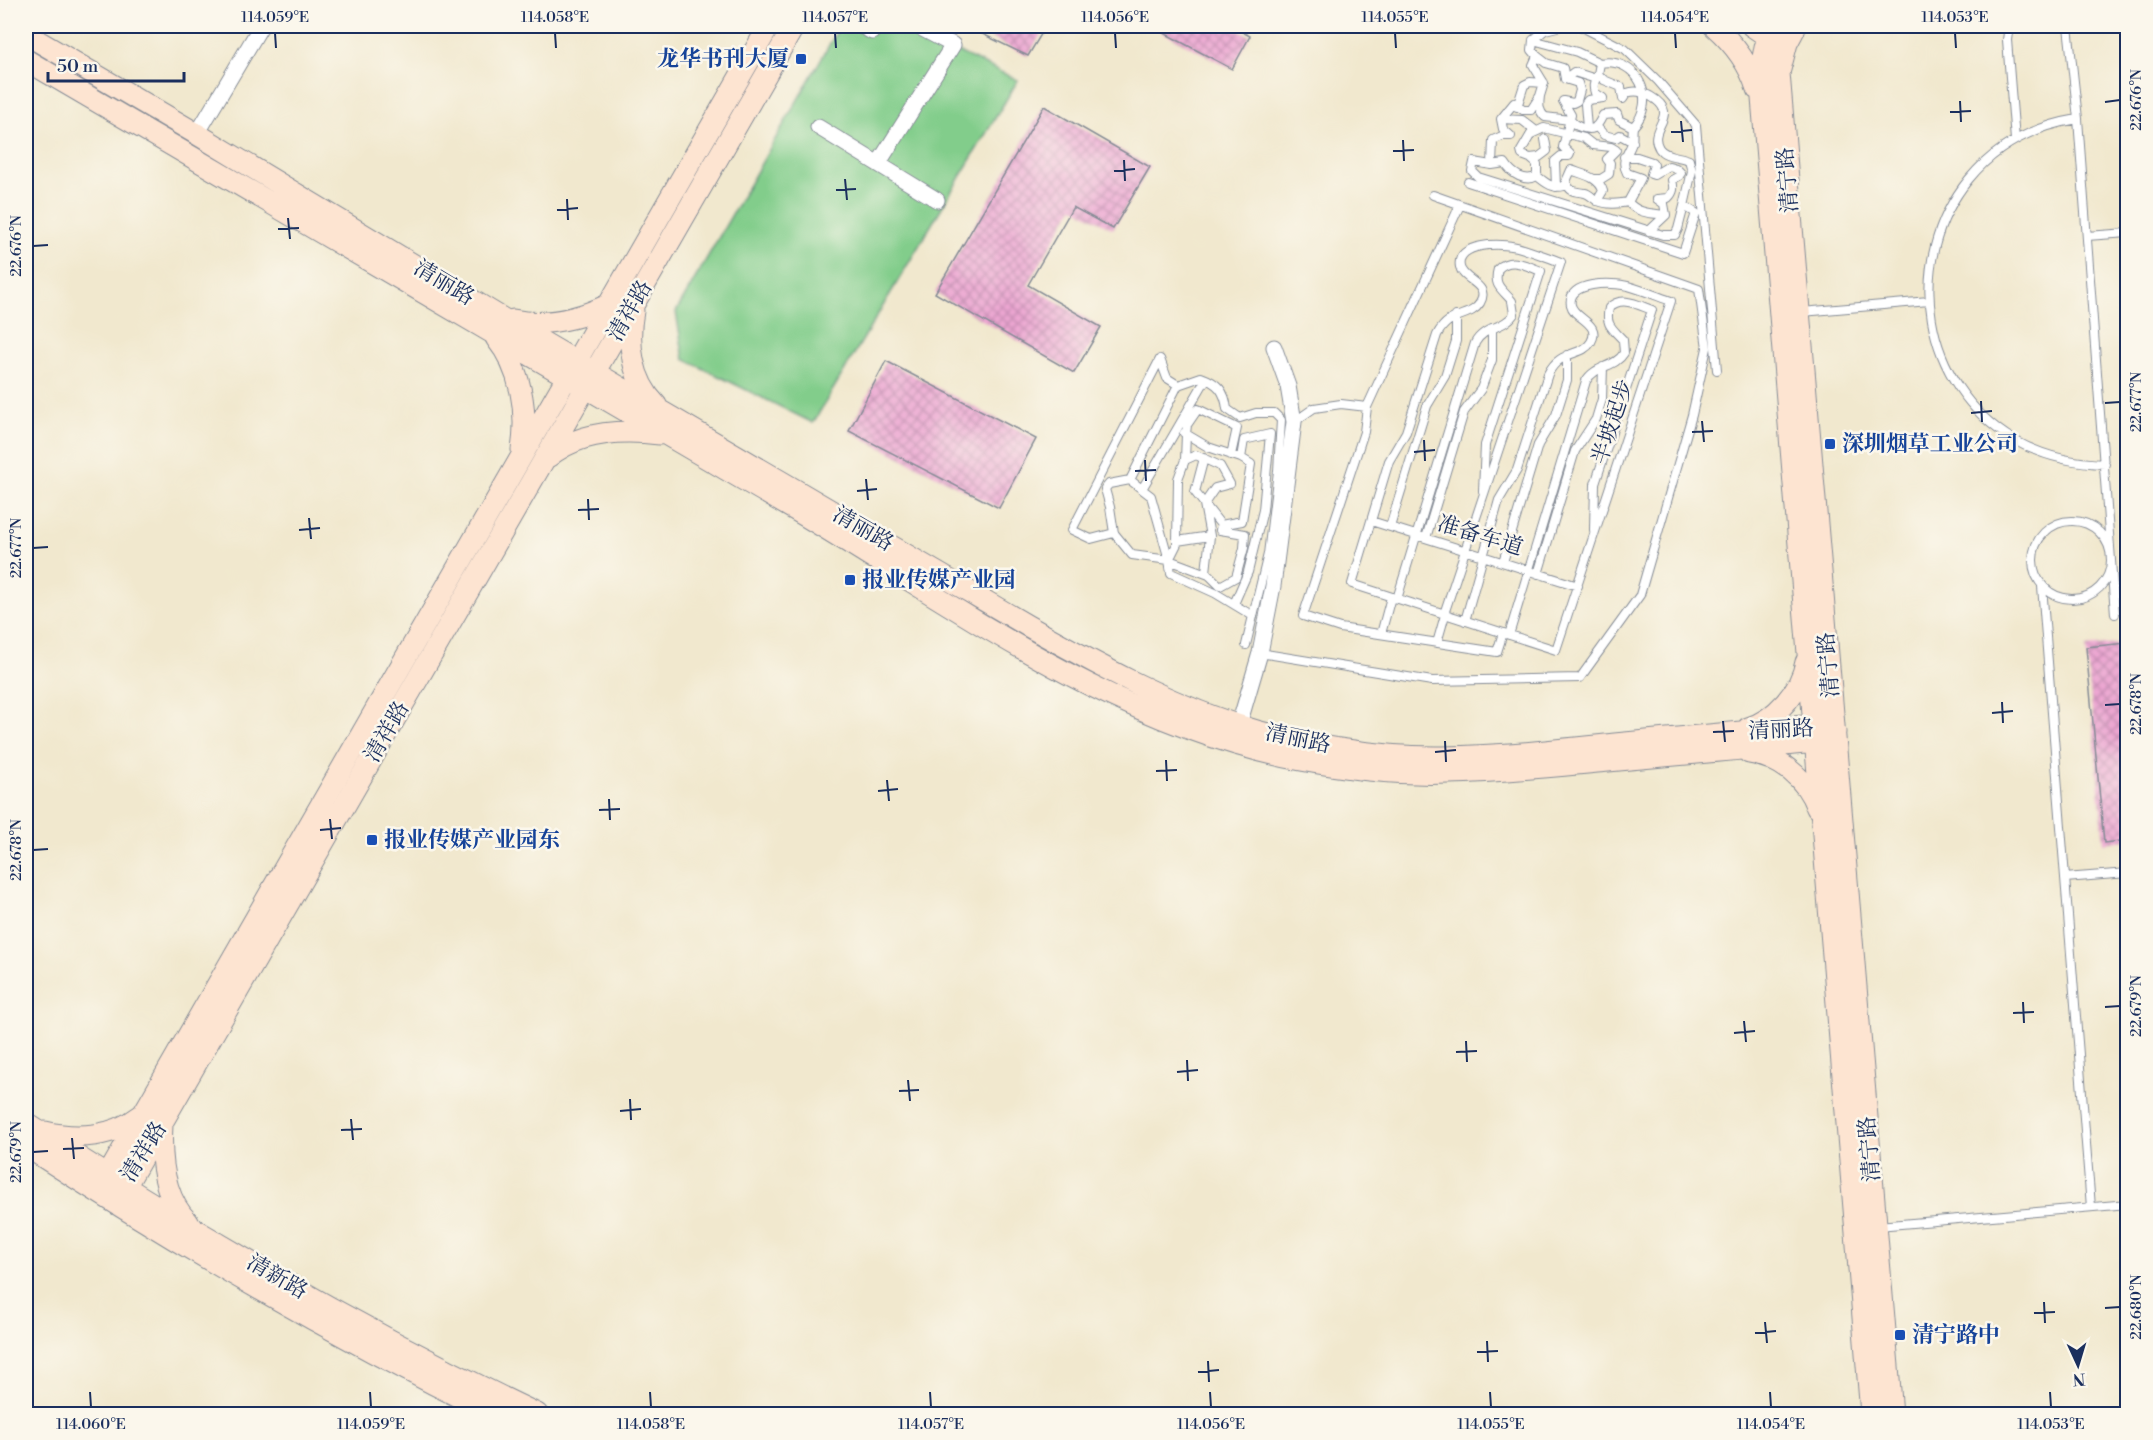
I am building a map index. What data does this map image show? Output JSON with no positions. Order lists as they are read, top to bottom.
{
  "streets": {
    "street": [
      "清宁路",
      "清丽路",
      "清祥路",
      "清新路"
    ],
    "lane": ["半坡起步", "准备车道"]
  },
  "crossings": [
    ["清宁路", "清丽路"],
    ["清丽路", "清祥路"],
    ["清祥路", "清新路"],
    ["半坡起步", "准备车道"]
  ],
  "places": {
    "transit": [
      "龙华书刊大厦",
      "深圳烟草工业公司",
      "报业传媒产业园",
      "报业传媒产业园东",
      "清宁路中"
    ]
  },
  "scale_bar": "50 m",
  "north": "bottom",
  "coordinates": [
    "114.059°E",
    "114.058°E",
    "114.057°E",
    "114.056°E",
    "114.055°E",
    "114.054°E",
    "114.053°E",
    "22.676°N",
    "22.677°N",
    "22.678°N",
    "22.679°N",
    "22.680°N",
    "114.060°E"
  ]
}
